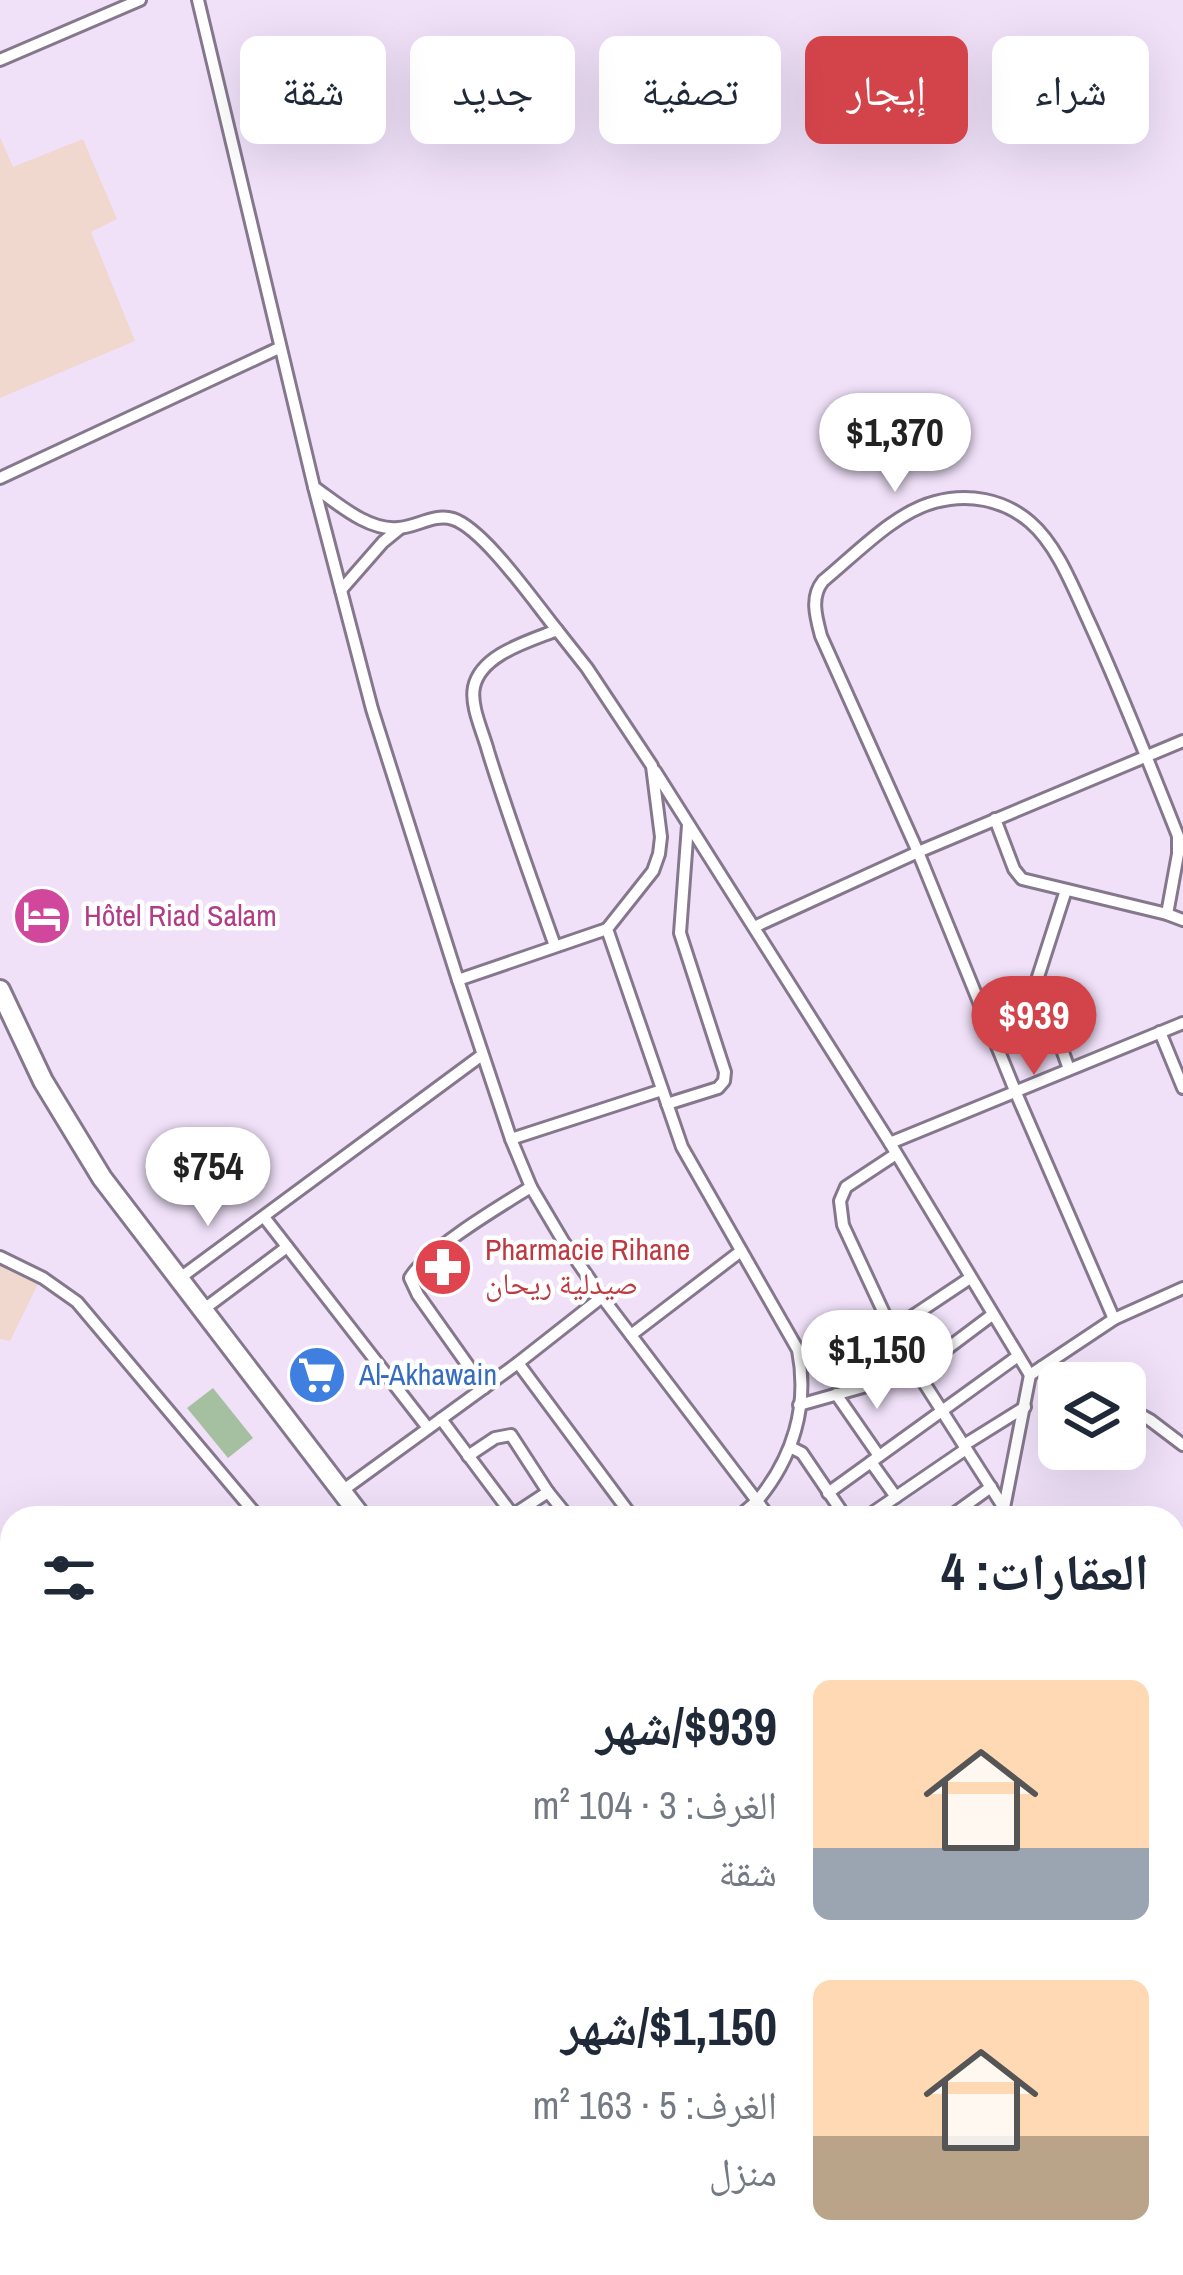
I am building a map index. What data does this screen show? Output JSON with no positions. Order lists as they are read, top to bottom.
{
  "places": {
    "hotel": ["Hôtel Riad Salam"],
    "pharmacy": ["Pharmacie Rihane صيدلية ريحان"],
    "supermarket": ["Al-Akhawain"]
  },
  "page": {
    "chip": [
      "شراء",
      "إيجار",
      "تصفية",
      "جديد",
      "شقة"
    ],
    "price": [
      "$1,370",
      "$939",
      "$754",
      "$1,150"
    ],
    "heading": "العقارات: 4",
    "list": [
      {
        "name": "$939/شهر",
        "note": "الغرف: 3 · 104 m² · شقة"
      },
      {
        "name": "$1,150/شهر",
        "note": "الغرف: 5 · 163 m² · منزل"
      }
    ]
  }
}
